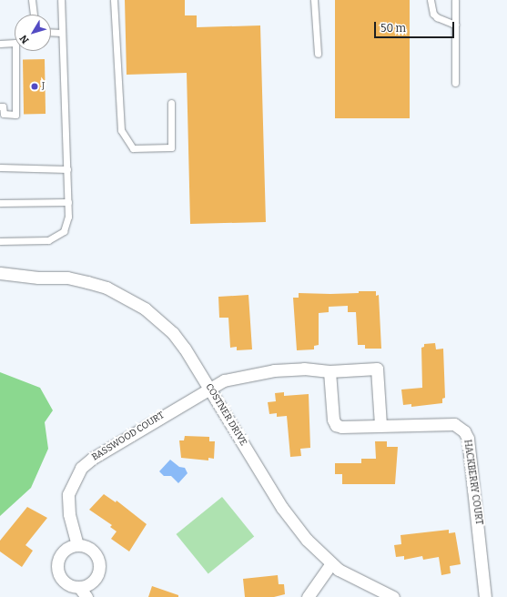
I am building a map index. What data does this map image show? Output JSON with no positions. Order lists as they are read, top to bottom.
{
  "streets": {
    "street": ["COSTNER DRIVE", "BASSWOOD COURT", "HACKBERRY COURT"]
  },
  "crossings": [
    ["COSTNER DRIVE", "BASSWOOD COURT"],
    ["BASSWOOD COURT", "HACKBERRY COURT"]
  ],
  "places": ["J"],
  "scale_bar": "50 m",
  "north": "bottom left"
}
